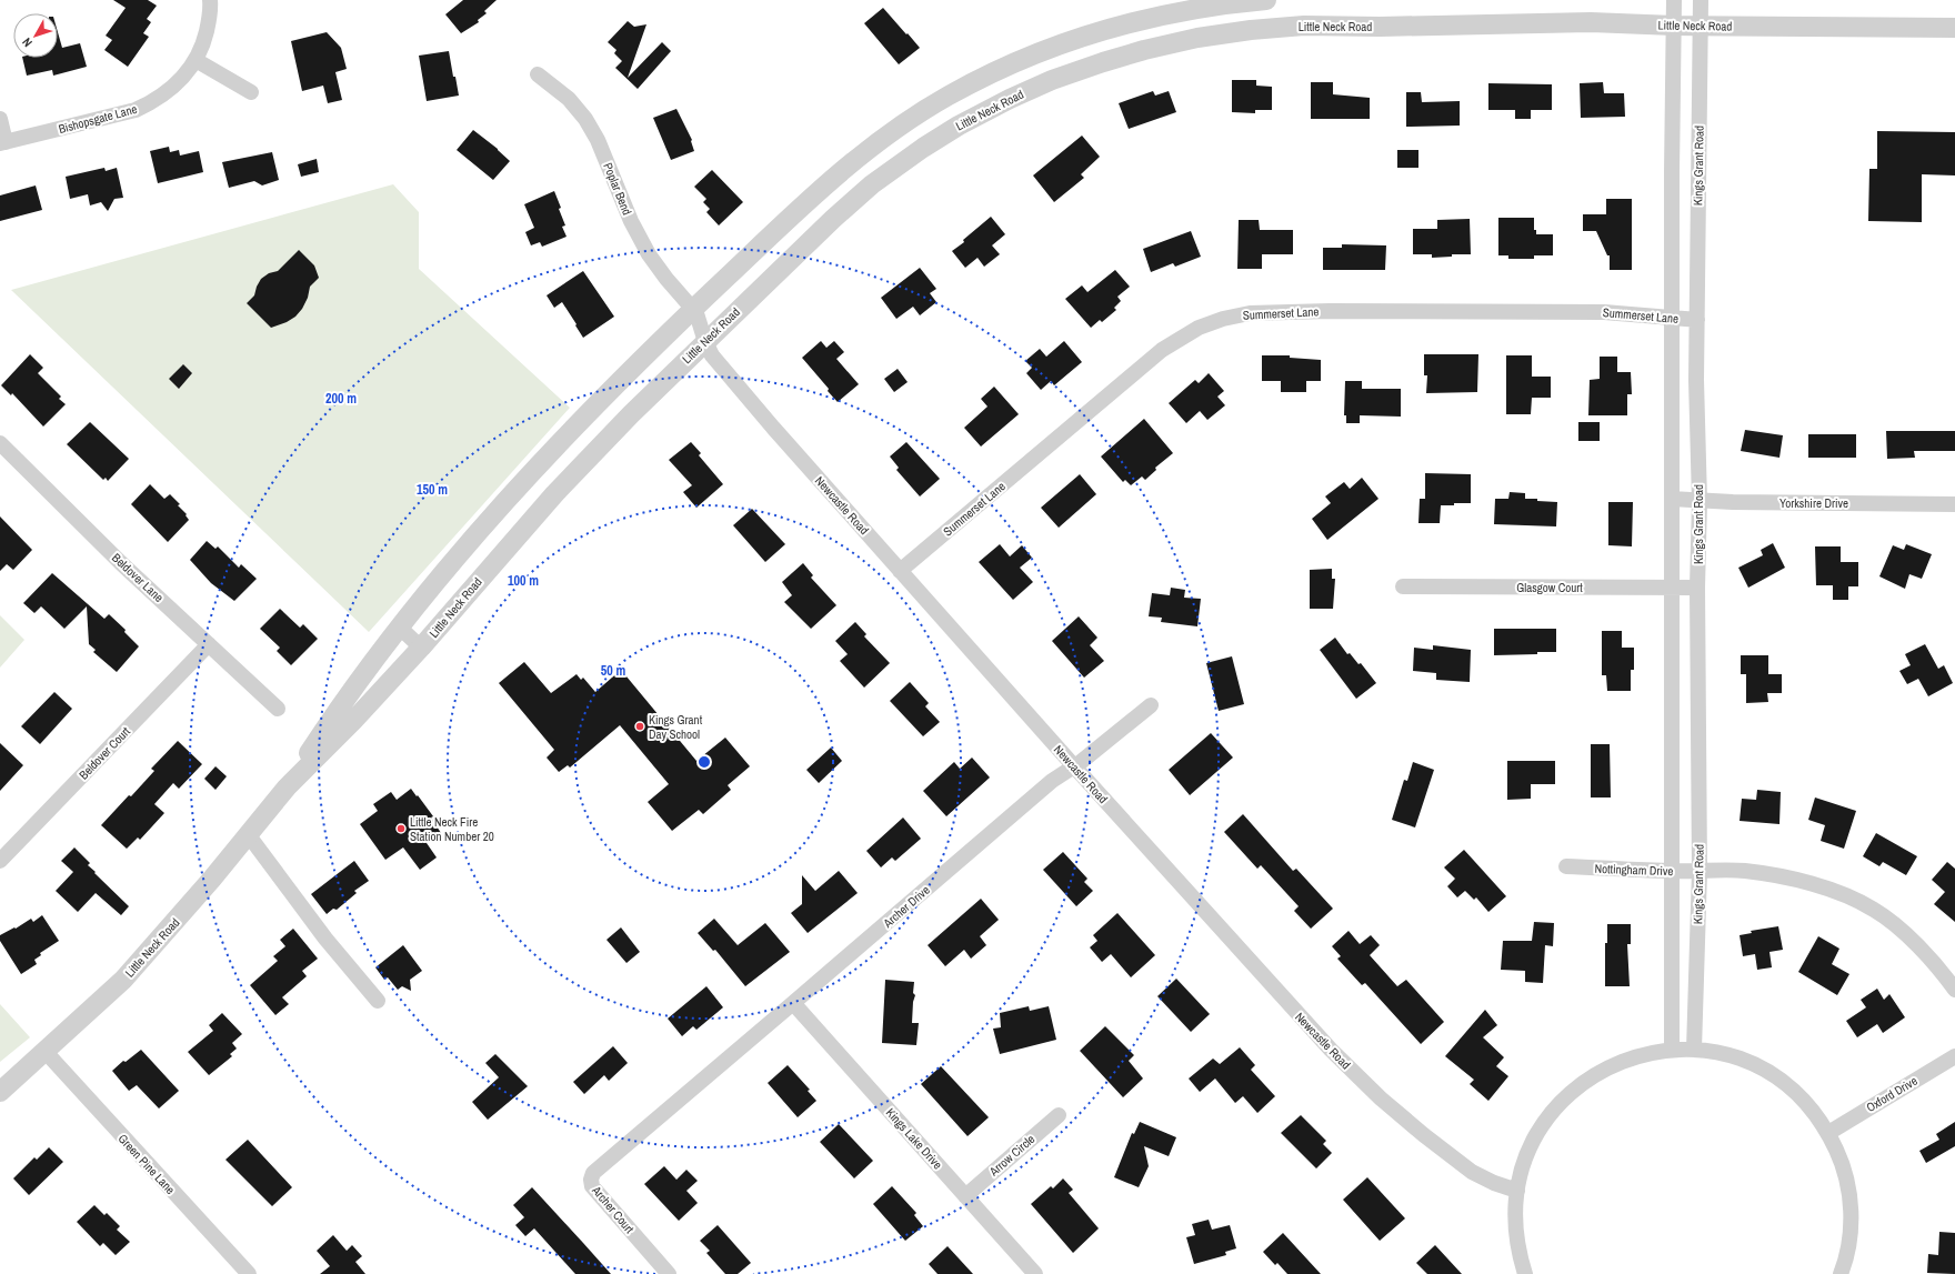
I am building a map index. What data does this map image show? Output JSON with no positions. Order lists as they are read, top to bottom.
{
  "streets": {
    "street": [
      "Little Neck Road",
      "Bishopsgate Lane",
      "Kings Grant Road",
      "Poplar Bend",
      "Summerset Lane",
      "Yorkshire Drive",
      "Newcastle Road",
      "Beldover Lane",
      "Glasgow Court",
      "Beldover Court",
      "Nottingham Drive",
      "Archer Drive",
      "Oxford Drive",
      "Kings Lake Drive",
      "Arrow Circle",
      "Green Pine Lane",
      "Archer Court"
    ]
  },
  "crossings": [
    ["Little Neck Road", "Kings Grant Road"],
    ["Little Neck Road", "Poplar Bend"],
    ["Little Neck Road", "Newcastle Road"],
    ["Little Neck Road", "Green Pine Lane"],
    ["Kings Grant Road", "Summerset Lane"],
    ["Kings Grant Road", "Yorkshire Drive"],
    ["Kings Grant Road", "Glasgow Court"],
    ["Kings Grant Road", "Nottingham Drive"],
    ["Poplar Bend", "Newcastle Road"],
    ["Summerset Lane", "Newcastle Road"],
    ["Newcastle Road", "Archer Drive"],
    ["Beldover Lane", "Beldover Court"],
    ["Archer Drive", "Kings Lake Drive"],
    ["Archer Drive", "Archer Court"],
    ["Kings Lake Drive", "Arrow Circle"]
  ],
  "places": ["Kings Grant Day School", "Little Neck Fire Station Number 20"],
  "north": "bottom left",
  "rings": [
    "200 m",
    "150 m",
    "100 m",
    "50 m"
  ]
}
